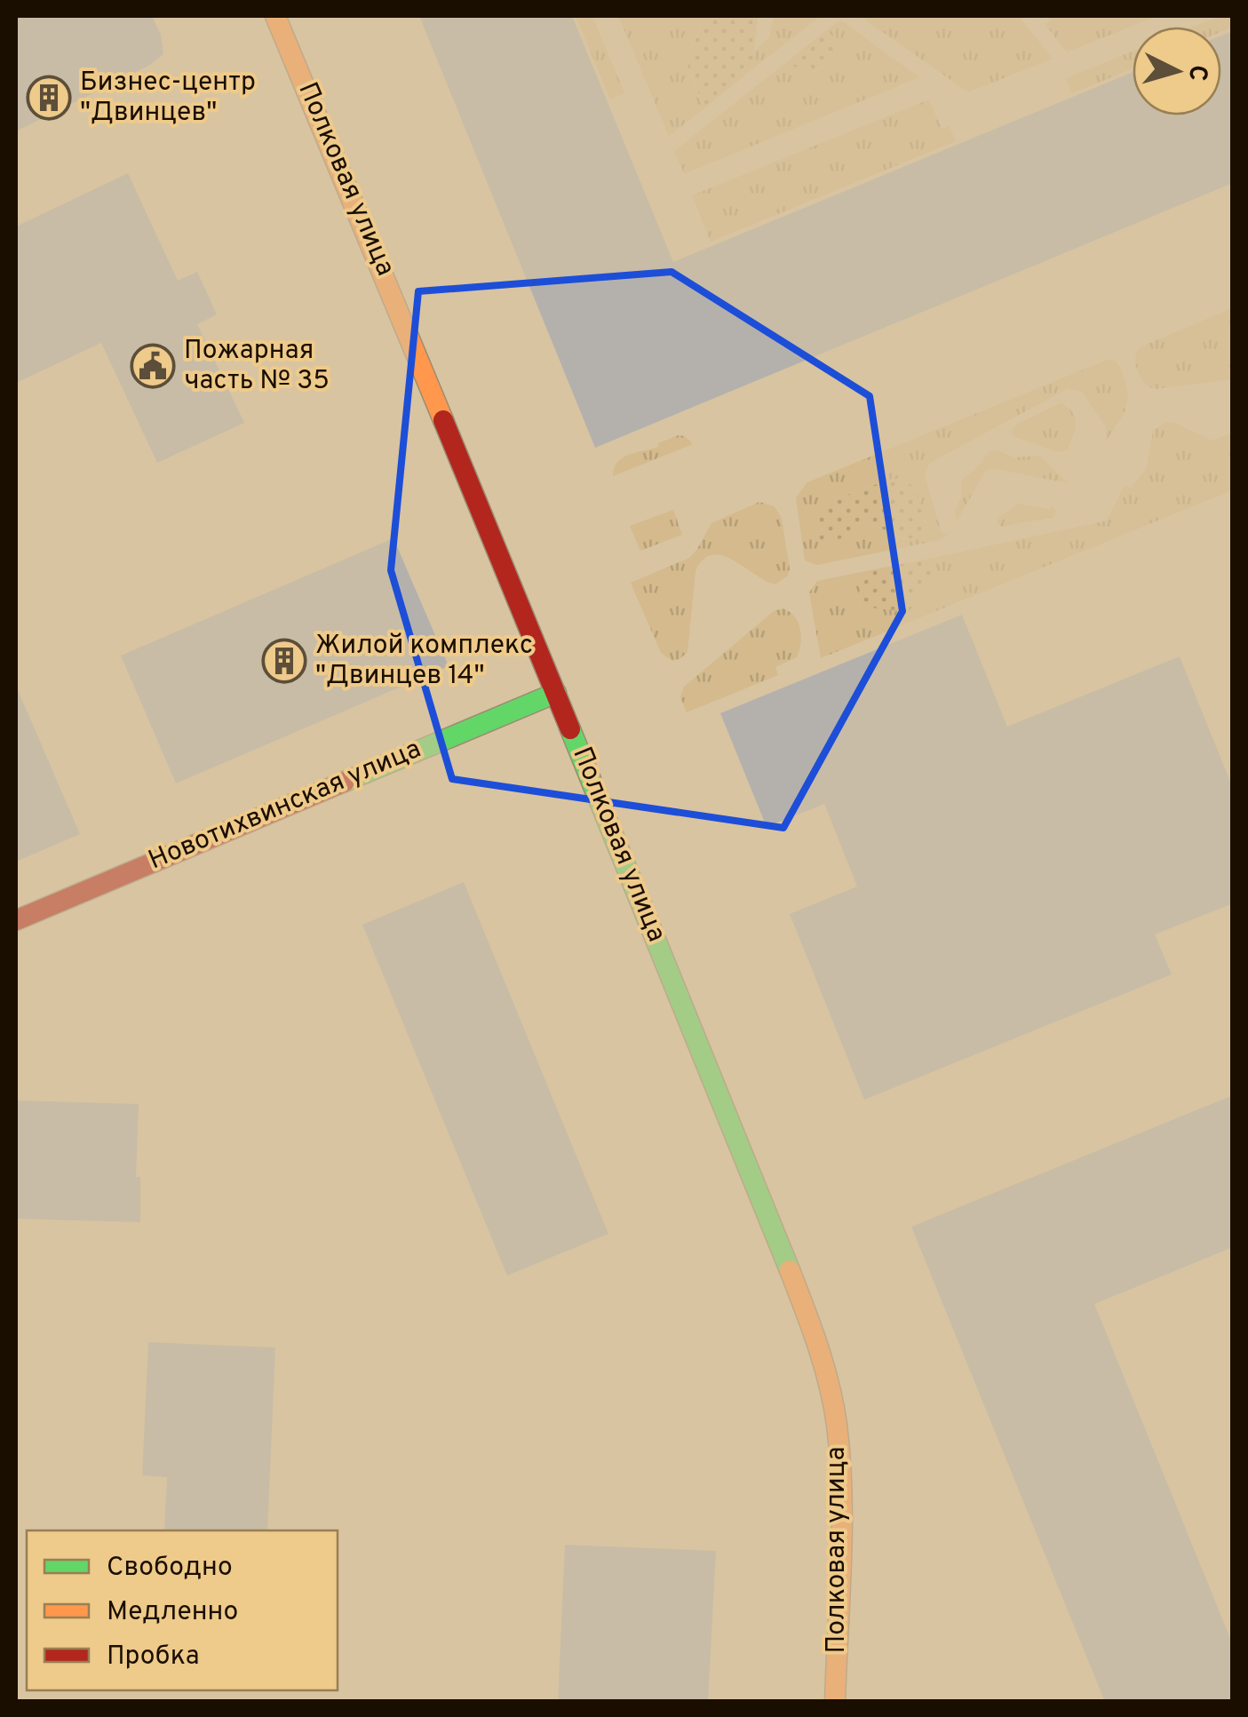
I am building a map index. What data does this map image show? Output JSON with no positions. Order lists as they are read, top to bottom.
{
  "streets": {
    "street": ["Полковая улица", "Новотихвинская улица"]
  },
  "crossings": [
    ["Полковая улица", "Новотихвинская улица"]
  ],
  "places": {
    "building": ["Бизнес-центр \"Двинцев\"", "Жилой комплекс \"Двинцев 14\""],
    "public building": ["Пожарная часть № 35"]
  },
  "legend": ["Свободно", "Медленно", "Пробка"],
  "north": "right"
}
